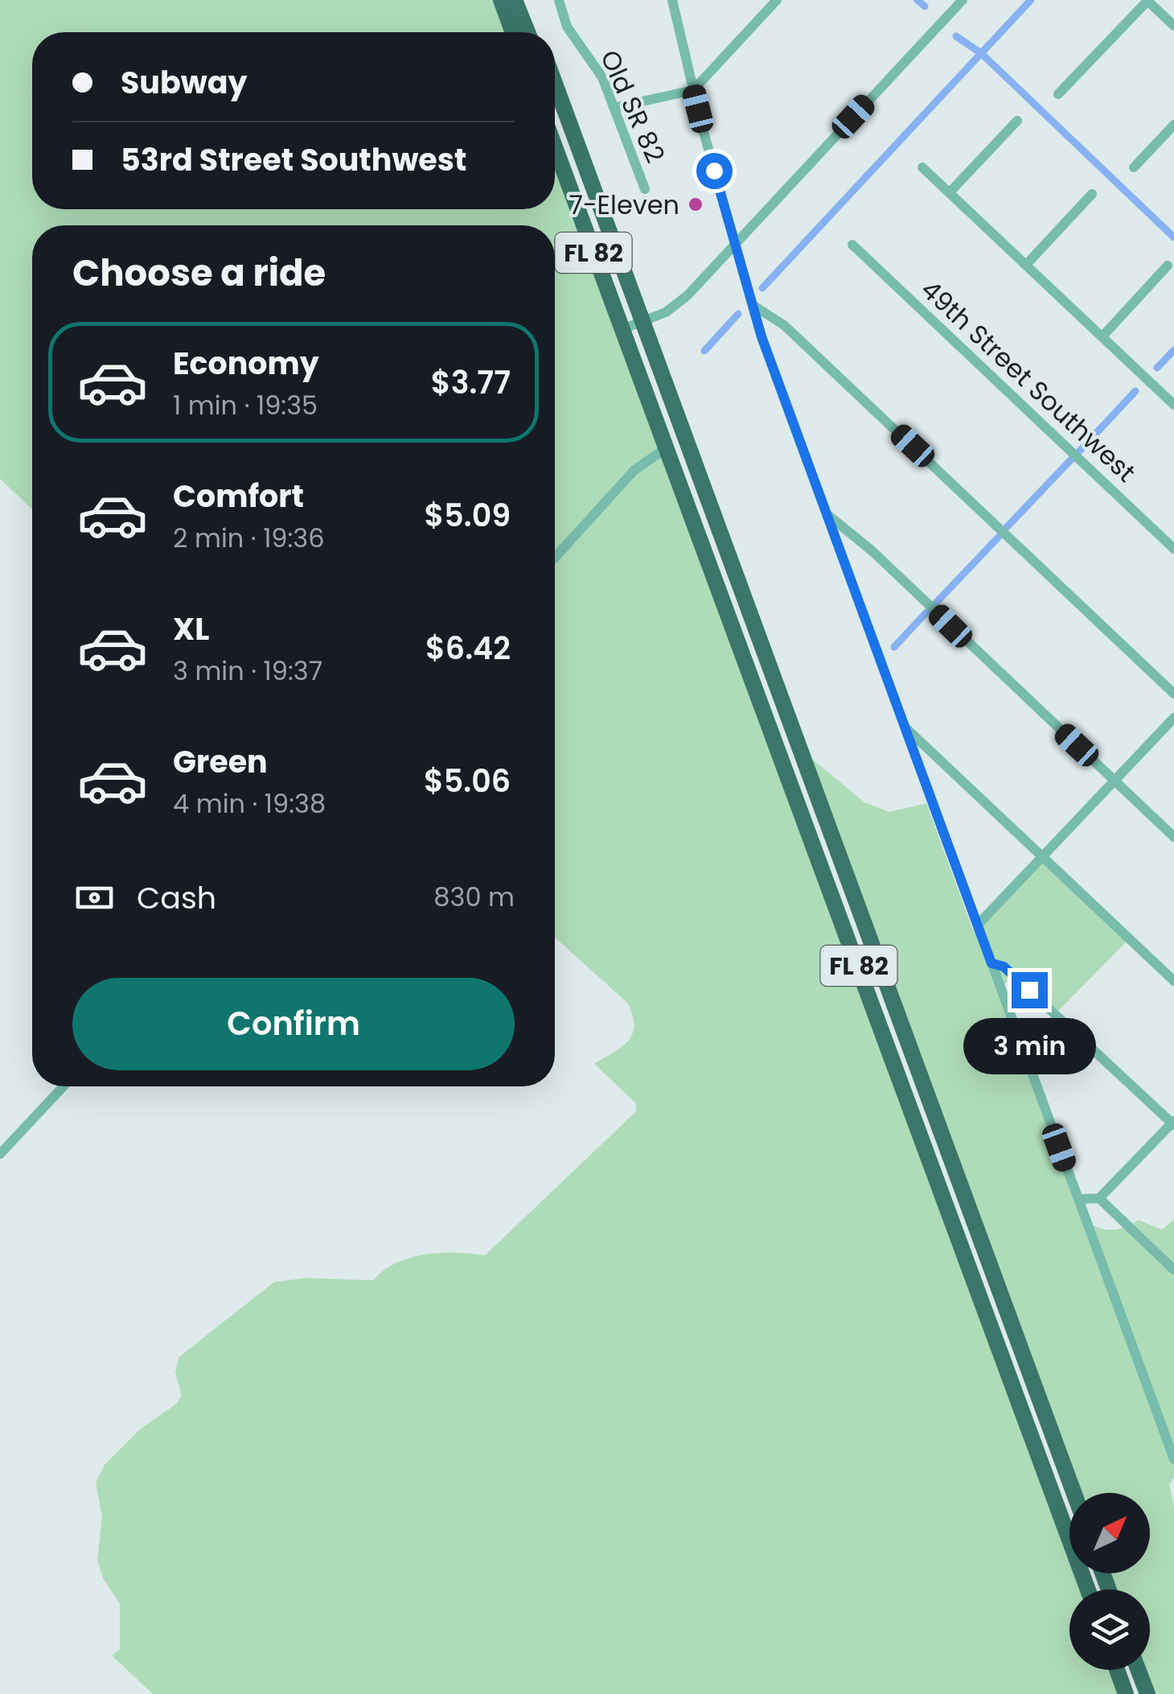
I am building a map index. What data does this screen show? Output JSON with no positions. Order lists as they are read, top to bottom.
{
  "streets": {
    "highway": ["FL 82"],
    "street": ["Old SR 82", "49th Street Southwest"]
  },
  "places": ["7-Eleven"],
  "north": "top right",
  "page": {
    "banner": ["Subway", "53rd Street Southwest"],
    "heading": "Choose a ride",
    "list": [
      {
        "name": "Economy",
        "note": "1 min · 19:35",
        "value": "$3.77"
      },
      {
        "name": "Comfort",
        "note": "2 min · 19:36",
        "value": "$5.09"
      },
      {
        "name": "XL",
        "note": "3 min · 19:37",
        "value": "$6.42"
      },
      {
        "name": "Green",
        "note": "4 min · 19:38",
        "value": "$5.06"
      }
    ],
    "pay": ["Cash", "830 m"],
    "buttons": "Confirm",
    "bubble": "3 min"
  }
}
